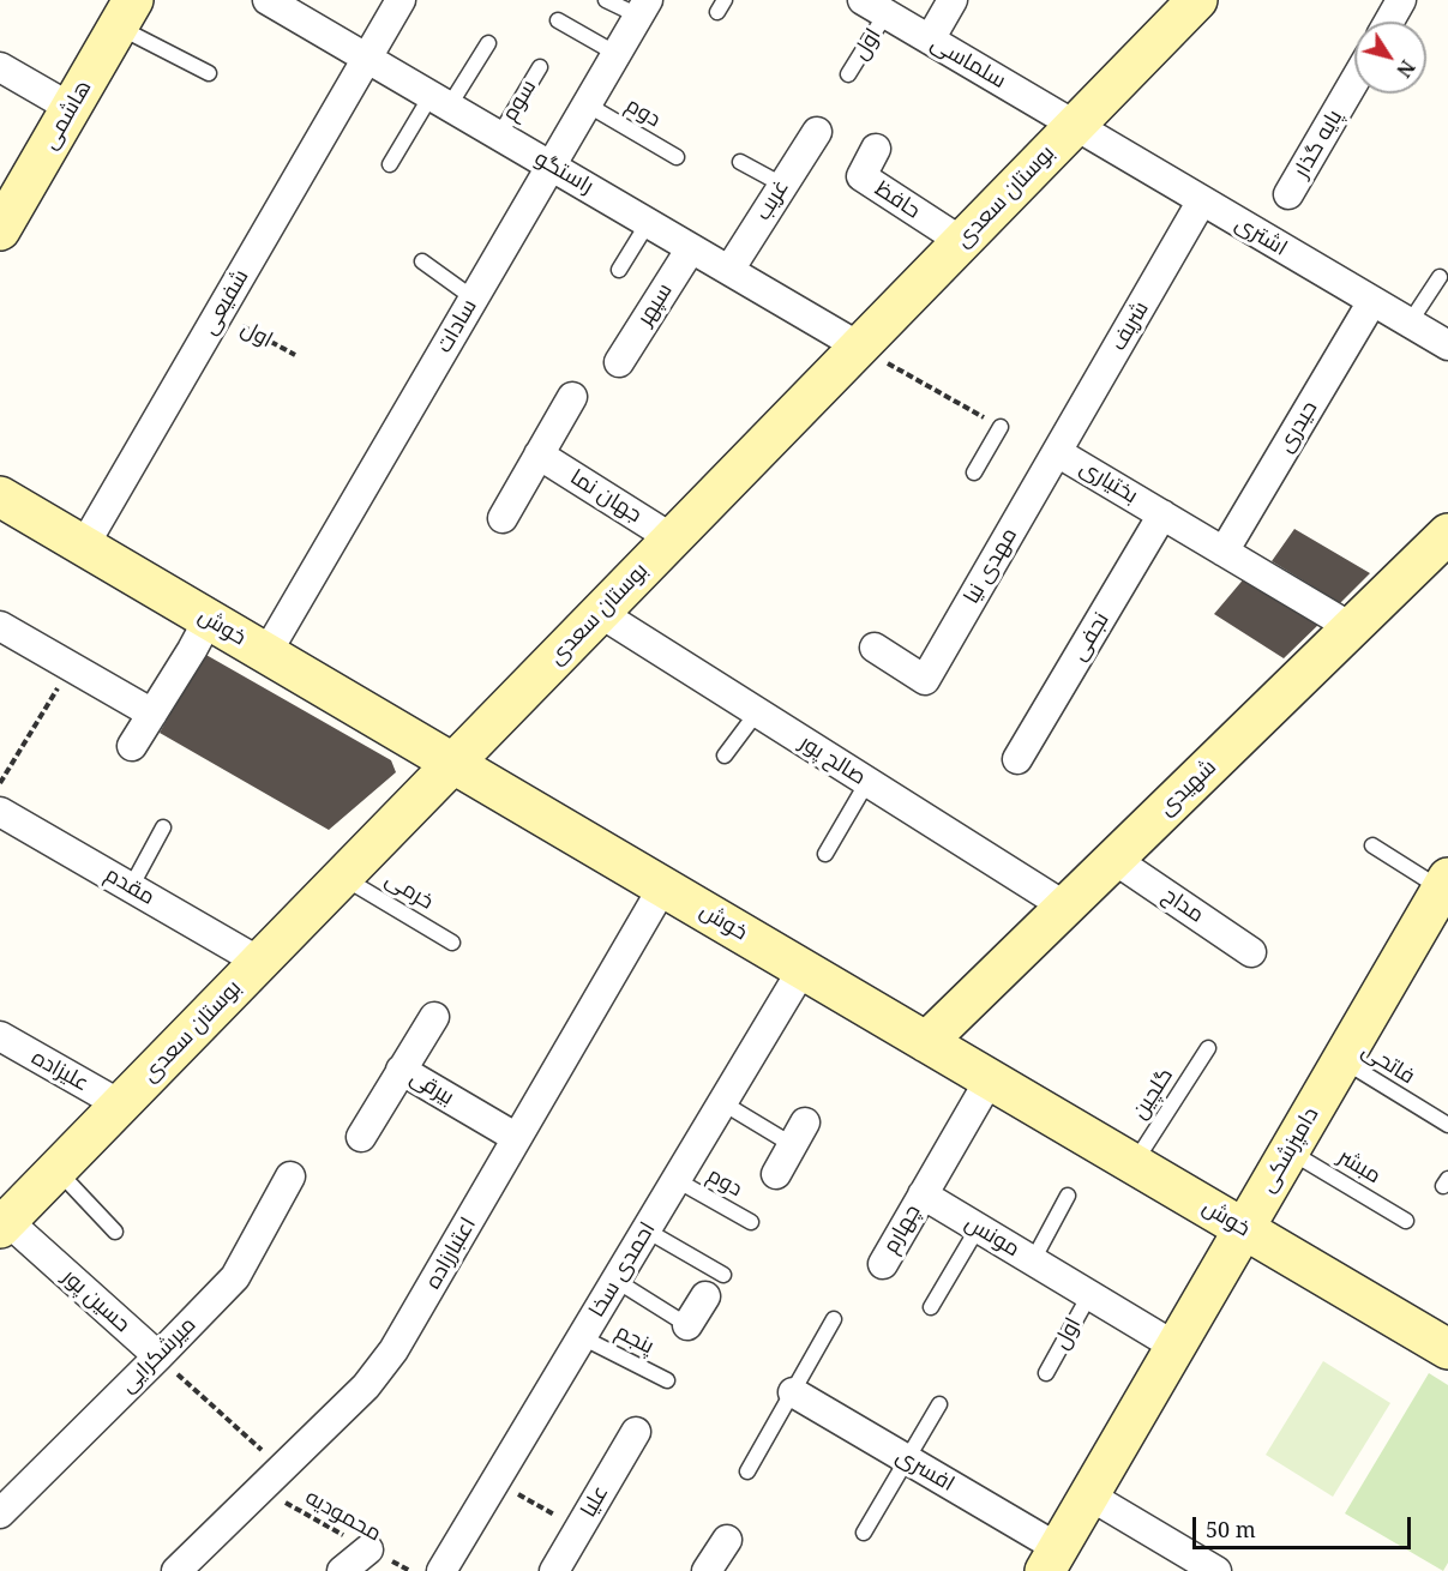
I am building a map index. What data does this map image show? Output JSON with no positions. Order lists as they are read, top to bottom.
{
  "streets": {
    "main road": [
      "هاشمی",
      "بوستان سعدی",
      "خوش",
      "شهیدی",
      "دامپزشکی"
    ],
    "street": [
      "سلماسی",
      "پایه گذار",
      "راستگو",
      "غریب",
      "حافظ",
      "اشتری",
      "شفیعی",
      "سپهر",
      "سادات",
      "شریف",
      "حیدری",
      "بختیاری",
      "جهان نما",
      "مهدی نیا",
      "نجفی",
      "صالح پور",
      "مقدم",
      "مداح",
      "علیزاده",
      "بیرقی",
      "چهارم",
      "مونس",
      "اعتبارزاده",
      "احمدی سخا",
      "حسین پور",
      "میرشکرایی",
      "افسری",
      "علیا"
    ],
    "lane": [
      "اول",
      "سوم",
      "دوم",
      "خرمی",
      "فاتحی",
      "گلچین",
      "مبشر",
      "پنجم"
    ],
    "path": ["محمودیه"]
  },
  "crossings": [
    ["اول", "سلماسی"],
    ["اول", "شفیعی"],
    ["اول", "مونس"],
    ["سلماسی", "بوستان سعدی"],
    ["سلماسی", "اشتری"],
    ["سوم", "راستگو"],
    ["دوم", "سادات"],
    ["دوم", "احمدی سخا"],
    ["راستگو", "بوستان سعدی"],
    ["راستگو", "غریب"],
    ["راستگو", "شفیعی"],
    ["راستگو", "سپهر"],
    ["راستگو", "سادات"],
    ["بوستان سعدی", "حافظ"],
    ["بوستان سعدی", "اشتری"],
    ["بوستان سعدی", "جهان نما"],
    ["بوستان سعدی", "خوش"],
    ["بوستان سعدی", "صالح پور"],
    ["بوستان سعدی", "مقدم"],
    ["بوستان سعدی", "خرمی"],
    ["بوستان سعدی", "علیزاده"],
    ["بوستان سعدی", "حسین پور"],
    ["اشتری", "شریف"],
    ["اشتری", "حیدری"],
    ["شفیعی", "خوش"],
    ["سادات", "خوش"],
    ["شریف", "بختیاری"],
    ["شریف", "مهدی نیا"],
    ["حیدری", "بختیاری"],
    ["بختیاری", "مهدی نیا"],
    ["بختیاری", "نجفی"],
    ["بختیاری", "شهیدی"],
    ["خوش", "شهیدی"],
    ["خوش", "گلچین"],
    ["خوش", "دامپزشکی"],
    ["خوش", "اعتبارزاده"],
    ["خوش", "احمدی سخا"],
    ["صالح پور", "شهیدی"],
    ["شهیدی", "مداح"],
    ["فاتحی", "دامپزشکی"],
    ["بیرقی", "اعتبارزاده"],
    ["دامپزشکی", "مبشر"],
    ["دامپزشکی", "مونس"],
    ["دامپزشکی", "افسری"],
    ["چهارم", "مونس"],
    ["اعتبارزاده", "محمودیه"],
    ["احمدی سخا", "پنجم"],
    ["حسین پور", "میرشکرایی"]
  ],
  "scale_bar": "50 m",
  "north": "bottom right"
}
